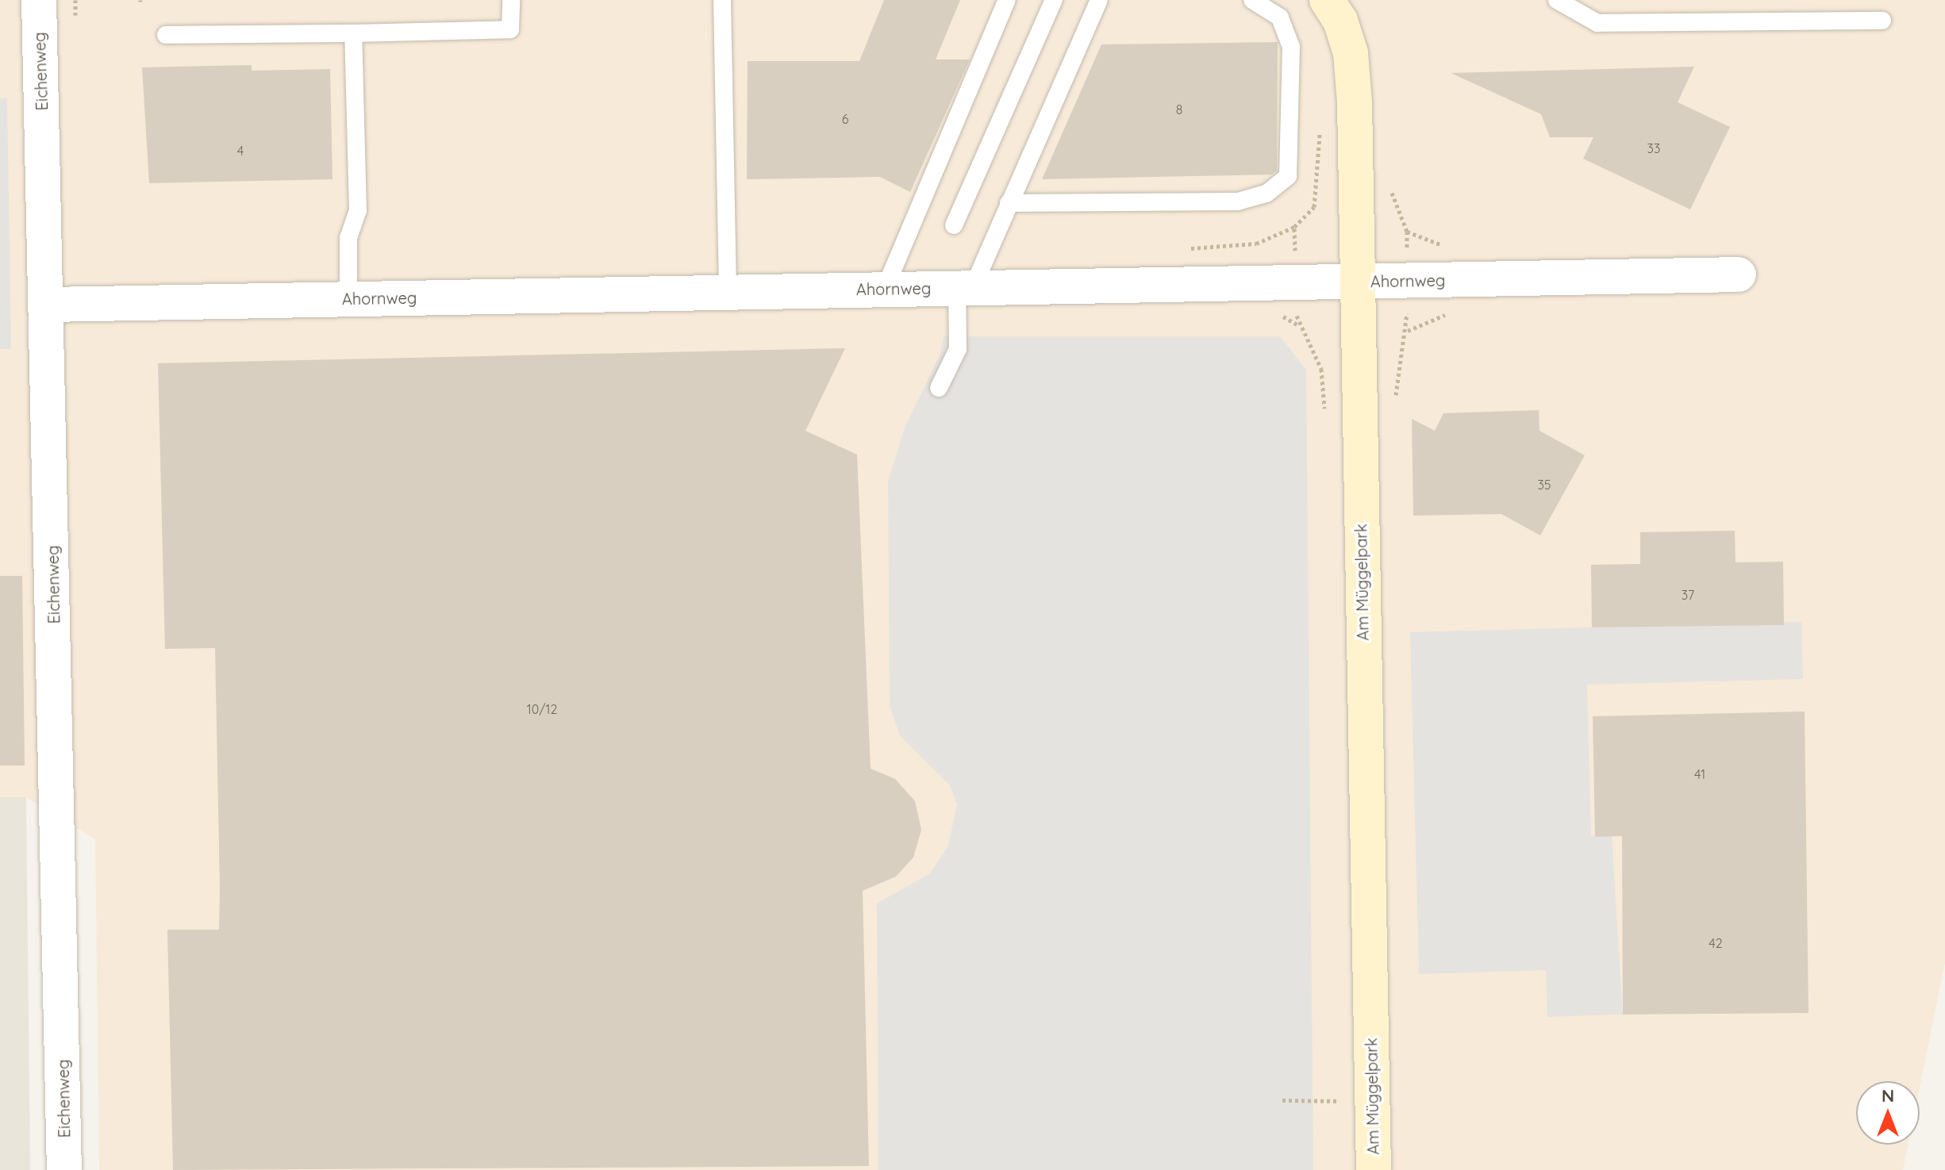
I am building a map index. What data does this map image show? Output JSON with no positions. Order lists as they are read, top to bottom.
{
  "streets": {
    "main road": ["Am Müggelpark"],
    "street": ["Eichenweg", "Ahornweg"]
  },
  "crossings": [
    ["Eichenweg", "Ahornweg"],
    ["Ahornweg", "Am Müggelpark"]
  ],
  "house_numbers": [
    "8",
    "6",
    "33",
    "4",
    "35",
    "37",
    "10/12",
    "41",
    "42"
  ],
  "north": "top"
}
